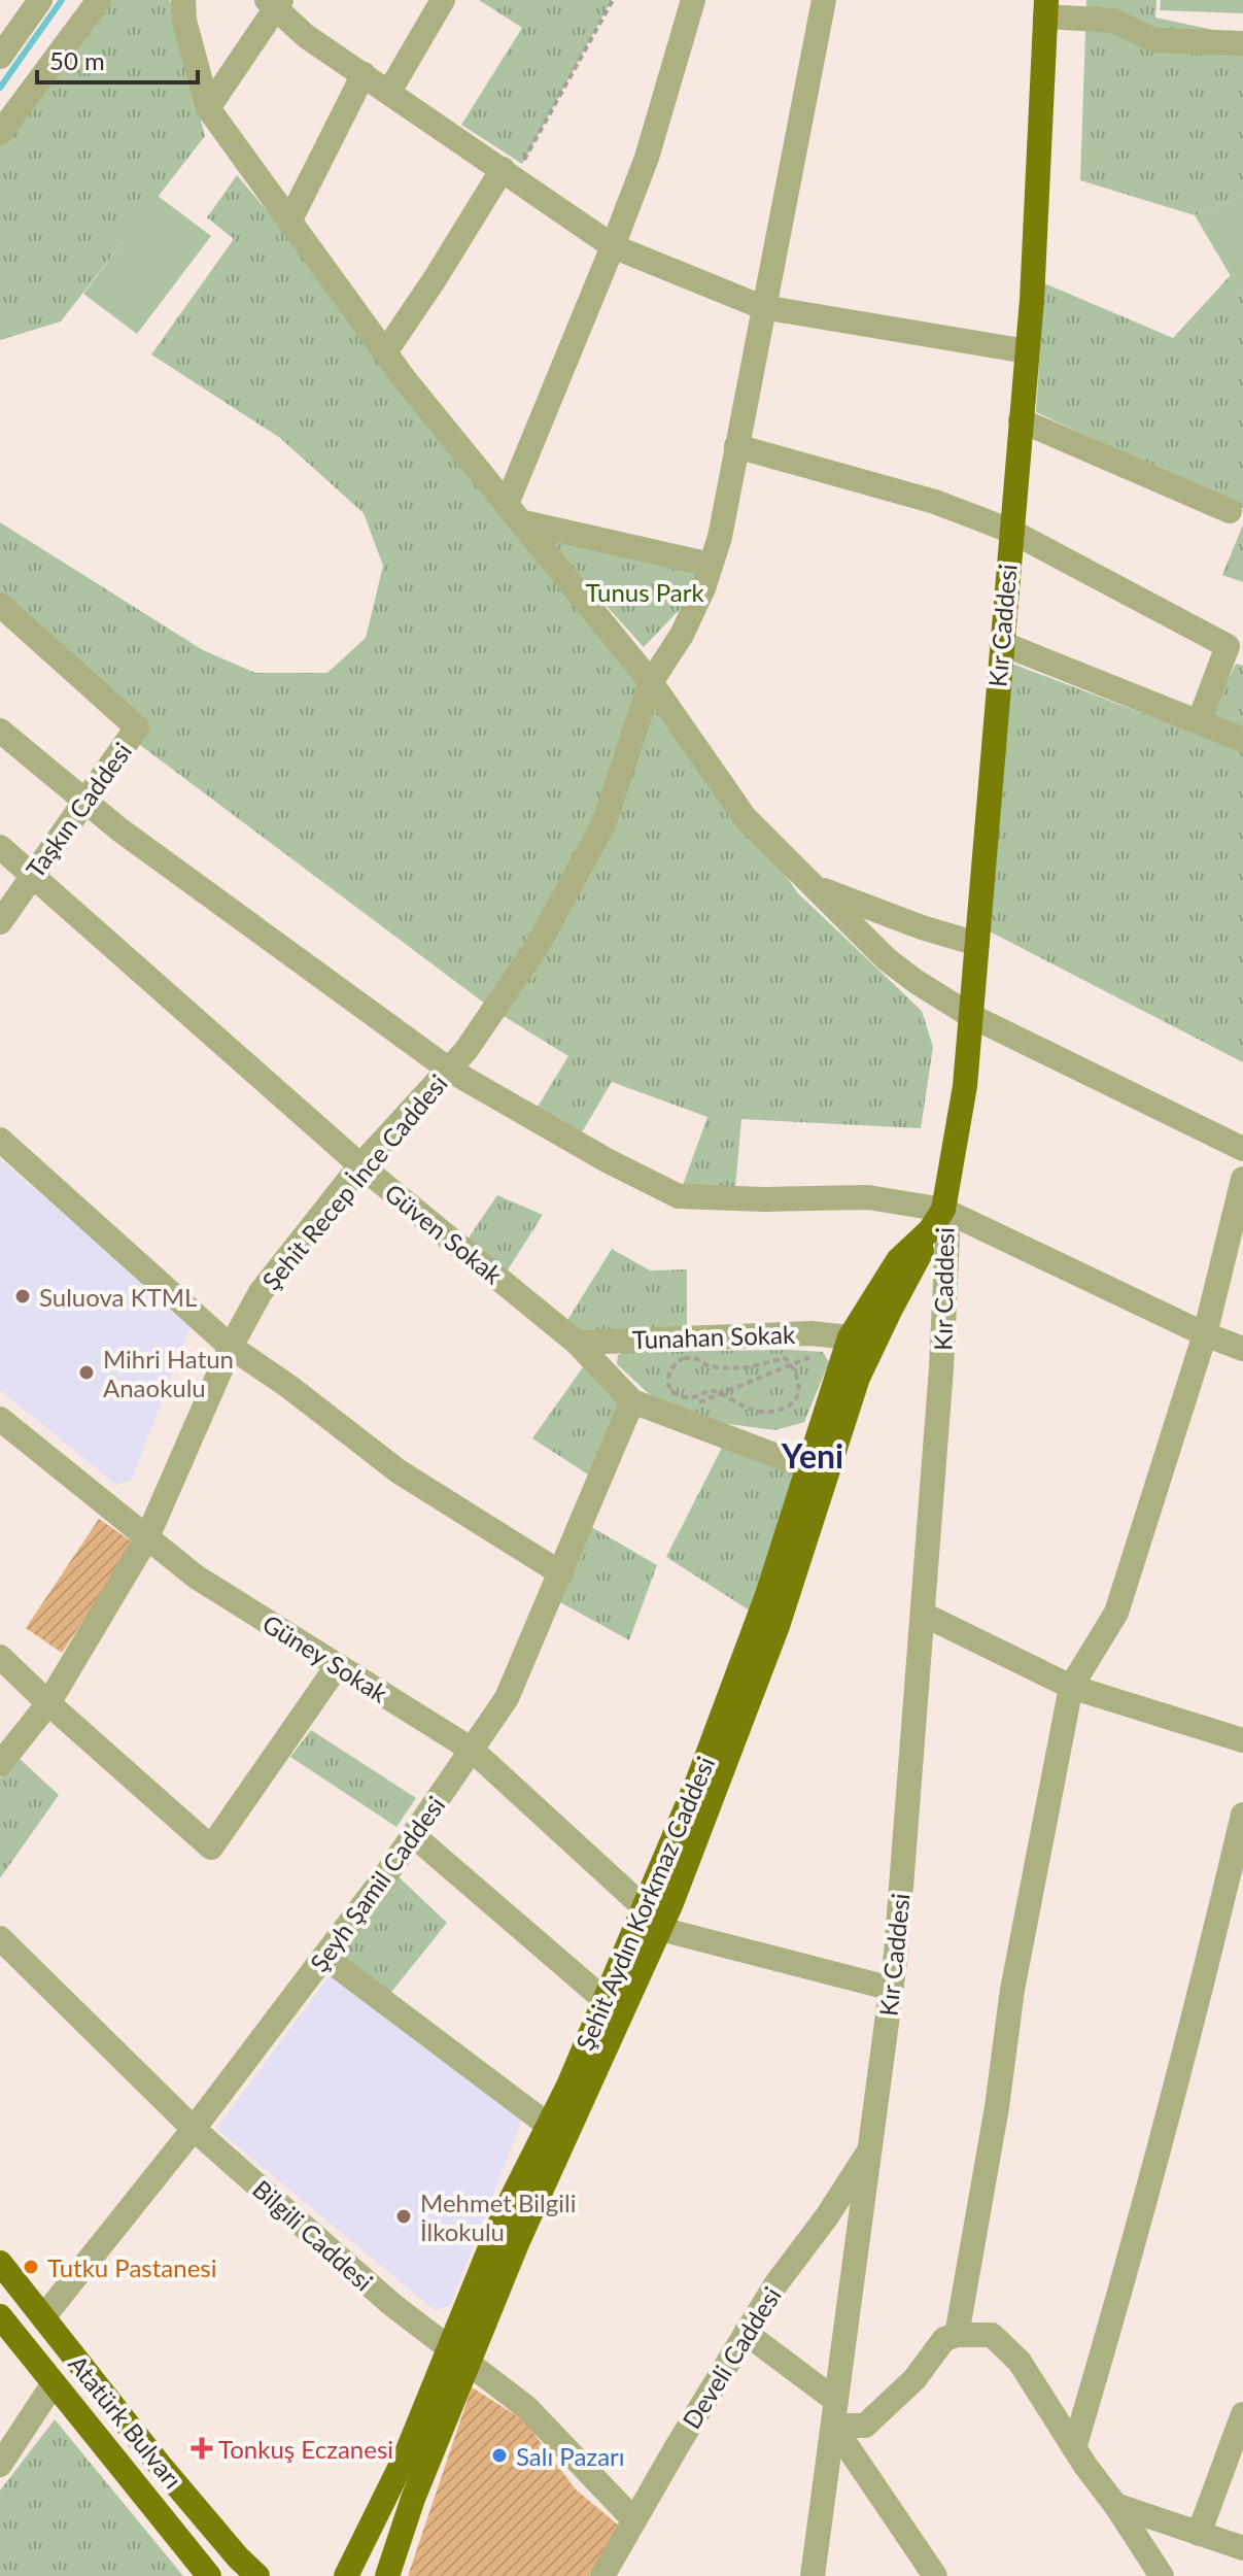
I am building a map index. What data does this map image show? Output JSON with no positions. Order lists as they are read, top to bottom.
{
  "streets": {
    "main road": ["Kır Caddesi", "Şehit Aydın Korkmaz Caddesi", "Atatürk Bulvarı"],
    "street": [
      "Taşkın Caddesi",
      "Şehit Recep İnce Caddesi",
      "Güven Sokak",
      "Tunahan Sokak",
      "Güney Sokak",
      "Şeyh Şamil Caddesi",
      "Bilgili Caddesi",
      "Develi Caddesi"
    ]
  },
  "crossings": [
    ["Kır Caddesi", "Şehit Aydın Korkmaz Caddesi"],
    ["Kır Caddesi", "Develi Caddesi"],
    ["Taşkın Caddesi", "Güven Sokak"],
    ["Şehit Recep İnce Caddesi", "Güven Sokak"],
    ["Şehit Recep İnce Caddesi", "Güney Sokak"],
    ["Güven Sokak", "Tunahan Sokak"],
    ["Güven Sokak", "Şeyh Şamil Caddesi"],
    ["Güven Sokak", "Şehit Aydın Korkmaz Caddesi"],
    ["Tunahan Sokak", "Şehit Aydın Korkmaz Caddesi"],
    ["Güney Sokak", "Şeyh Şamil Caddesi"],
    ["Güney Sokak", "Şehit Aydın Korkmaz Caddesi"],
    ["Şeyh Şamil Caddesi", "Bilgili Caddesi"],
    ["Şeyh Şamil Caddesi", "Atatürk Bulvarı"],
    ["Şehit Aydın Korkmaz Caddesi", "Bilgili Caddesi"],
    ["Bilgili Caddesi", "Develi Caddesi"]
  ],
  "districts": ["Yeni"],
  "parks": ["Tunus Park"],
  "places": {
    "other": [
      "Suluova KTML",
      "Mihri Hatun Anaokulu",
      "Mehmet Bilgili İlkokulu",
      "Tutku Pastanesi",
      "Salı Pazarı"
    ],
    "health": ["Tonkuş Eczanesi"]
  },
  "scale_bar": "50 m"
}
